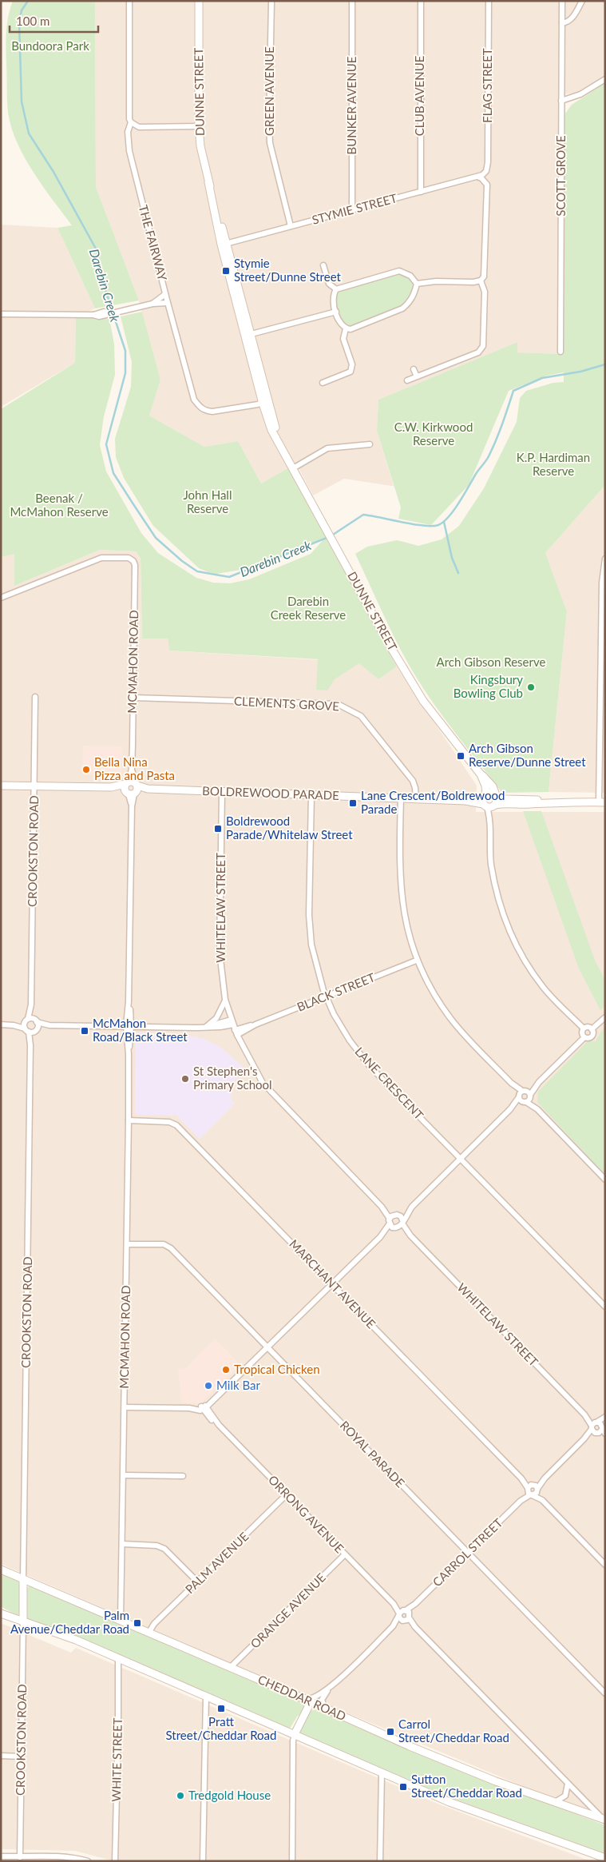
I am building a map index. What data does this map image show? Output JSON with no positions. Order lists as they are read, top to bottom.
{
  "streets": {
    "main road": ["DUNNE STREET", "BOLDREWOOD PARADE", "CHEDDAR ROAD"],
    "street": [
      "FLAG STREET",
      "GREEN AVENUE",
      "CLUB AVENUE",
      "BUNKER AVENUE",
      "SCOTT GROVE",
      "STYMIE STREET",
      "THE FAIRWAY",
      "MCMAHON ROAD",
      "CLEMENTS GROVE",
      "CROOKSTON ROAD",
      "WHITELAW STREET",
      "BLACK STREET",
      "LANE CRESCENT",
      "MARCHANT AVENUE",
      "ROYAL PARADE",
      "ORRONG AVENUE",
      "CARROL STREET",
      "PALM AVENUE",
      "ORANGE AVENUE",
      "WHITE STREET"
    ]
  },
  "crossings": [
    ["FLAG STREET", "STYMIE STREET"],
    ["GREEN AVENUE", "STYMIE STREET"],
    ["DUNNE STREET", "STYMIE STREET"],
    ["DUNNE STREET", "THE FAIRWAY"],
    ["DUNNE STREET", "BOLDREWOOD PARADE"],
    ["CLUB AVENUE", "STYMIE STREET"],
    ["BUNKER AVENUE", "STYMIE STREET"],
    ["MCMAHON ROAD", "CLEMENTS GROVE"],
    ["MCMAHON ROAD", "BOLDREWOOD PARADE"],
    ["MCMAHON ROAD", "BLACK STREET"],
    ["MCMAHON ROAD", "MARCHANT AVENUE"],
    ["MCMAHON ROAD", "ROYAL PARADE"],
    ["MCMAHON ROAD", "CHEDDAR ROAD"],
    ["CLEMENTS GROVE", "BOLDREWOOD PARADE"],
    ["BOLDREWOOD PARADE", "CROOKSTON ROAD"],
    ["BOLDREWOOD PARADE", "WHITELAW STREET"],
    ["BOLDREWOOD PARADE", "LANE CRESCENT"],
    ["CROOKSTON ROAD", "BLACK STREET"],
    ["CROOKSTON ROAD", "CHEDDAR ROAD"],
    ["WHITELAW STREET", "BLACK STREET"],
    ["WHITELAW STREET", "CARROL STREET"],
    ["BLACK STREET", "LANE CRESCENT"],
    ["MARCHANT AVENUE", "CARROL STREET"],
    ["ROYAL PARADE", "CARROL STREET"],
    ["ORRONG AVENUE", "CARROL STREET"],
    ["ORRONG AVENUE", "PALM AVENUE"],
    ["ORRONG AVENUE", "ORANGE AVENUE"],
    ["ORRONG AVENUE", "CHEDDAR ROAD"],
    ["CARROL STREET", "CHEDDAR ROAD"],
    ["PALM AVENUE", "CHEDDAR ROAD"],
    ["ORANGE AVENUE", "CHEDDAR ROAD"]
  ],
  "water": ["Darebin Creek"],
  "parks": [
    "Bundoora Park",
    "C.W. Kirkwood Reserve",
    "K.P. Hardiman Reserve",
    "John Hall Reserve",
    "Beenak / McMahon Reserve",
    "Darebin Creek Reserve",
    "Arch Gibson Reserve"
  ],
  "places": {
    "transit": [
      "Stymie Street/Dunne Street",
      "Arch Gibson Reserve/Dunne Street",
      "Lane Crescent/Boldrewood Parade",
      "Boldrewood Parade/Whitelaw Street",
      "McMahon Road/Black Street",
      "Palm Avenue/Cheddar Road",
      "Pratt Street/Cheddar Road",
      "Carrol Street/Cheddar Road",
      "Sutton Street/Cheddar Road"
    ],
    "other": [
      "Kingsbury Bowling Club",
      "Bella Nina Pizza and Pasta",
      "St Stephen's Primary School",
      "Tropical Chicken",
      "Milk Bar",
      "Tredgold House"
    ]
  },
  "scale_bar": "100 m"
}
